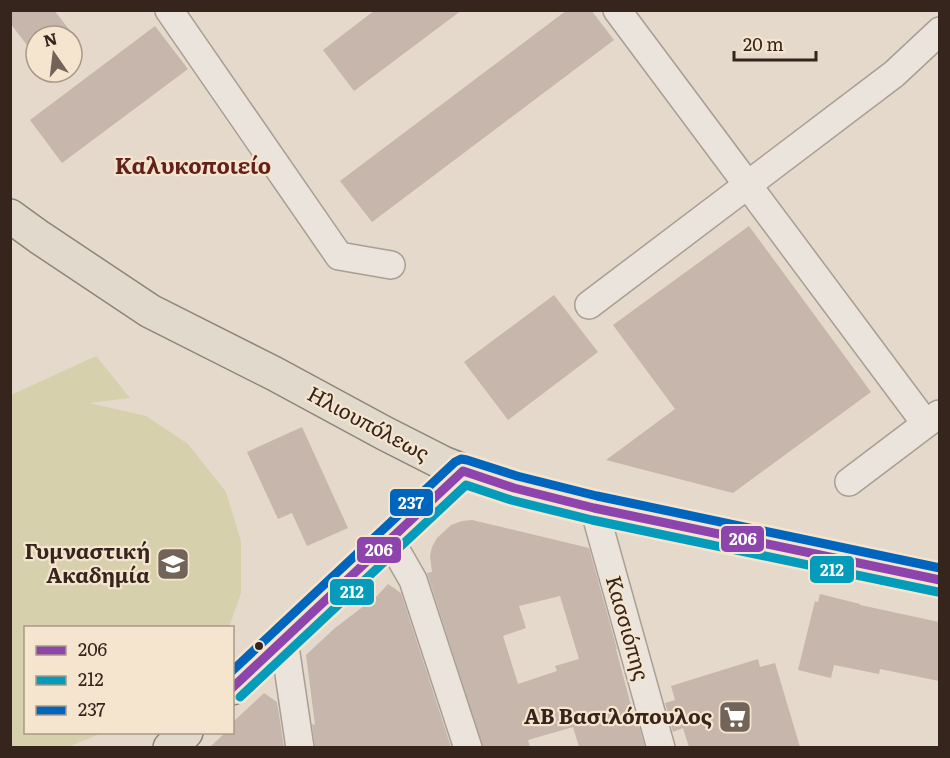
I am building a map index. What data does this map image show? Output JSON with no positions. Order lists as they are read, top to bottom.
{
  "streets": {
    "main road": ["Ηλιουπόλεως"],
    "street": ["Κασσιόπης"]
  },
  "crossings": [
    ["Ηλιουπόλεως", "Κασσιόπης"]
  ],
  "districts": ["Καλυκοποιείο"],
  "places": {
    "school or university": ["Γυμναστική Ακαδημία"],
    "supermarket": ["ΑΒ Βασιλόπουλος"]
  },
  "lines": ["transit line 237", "transit line 206", "transit line 212"],
  "legend": ["206", "212", "237"],
  "scale_bar": "20 m",
  "north": "top"
}
